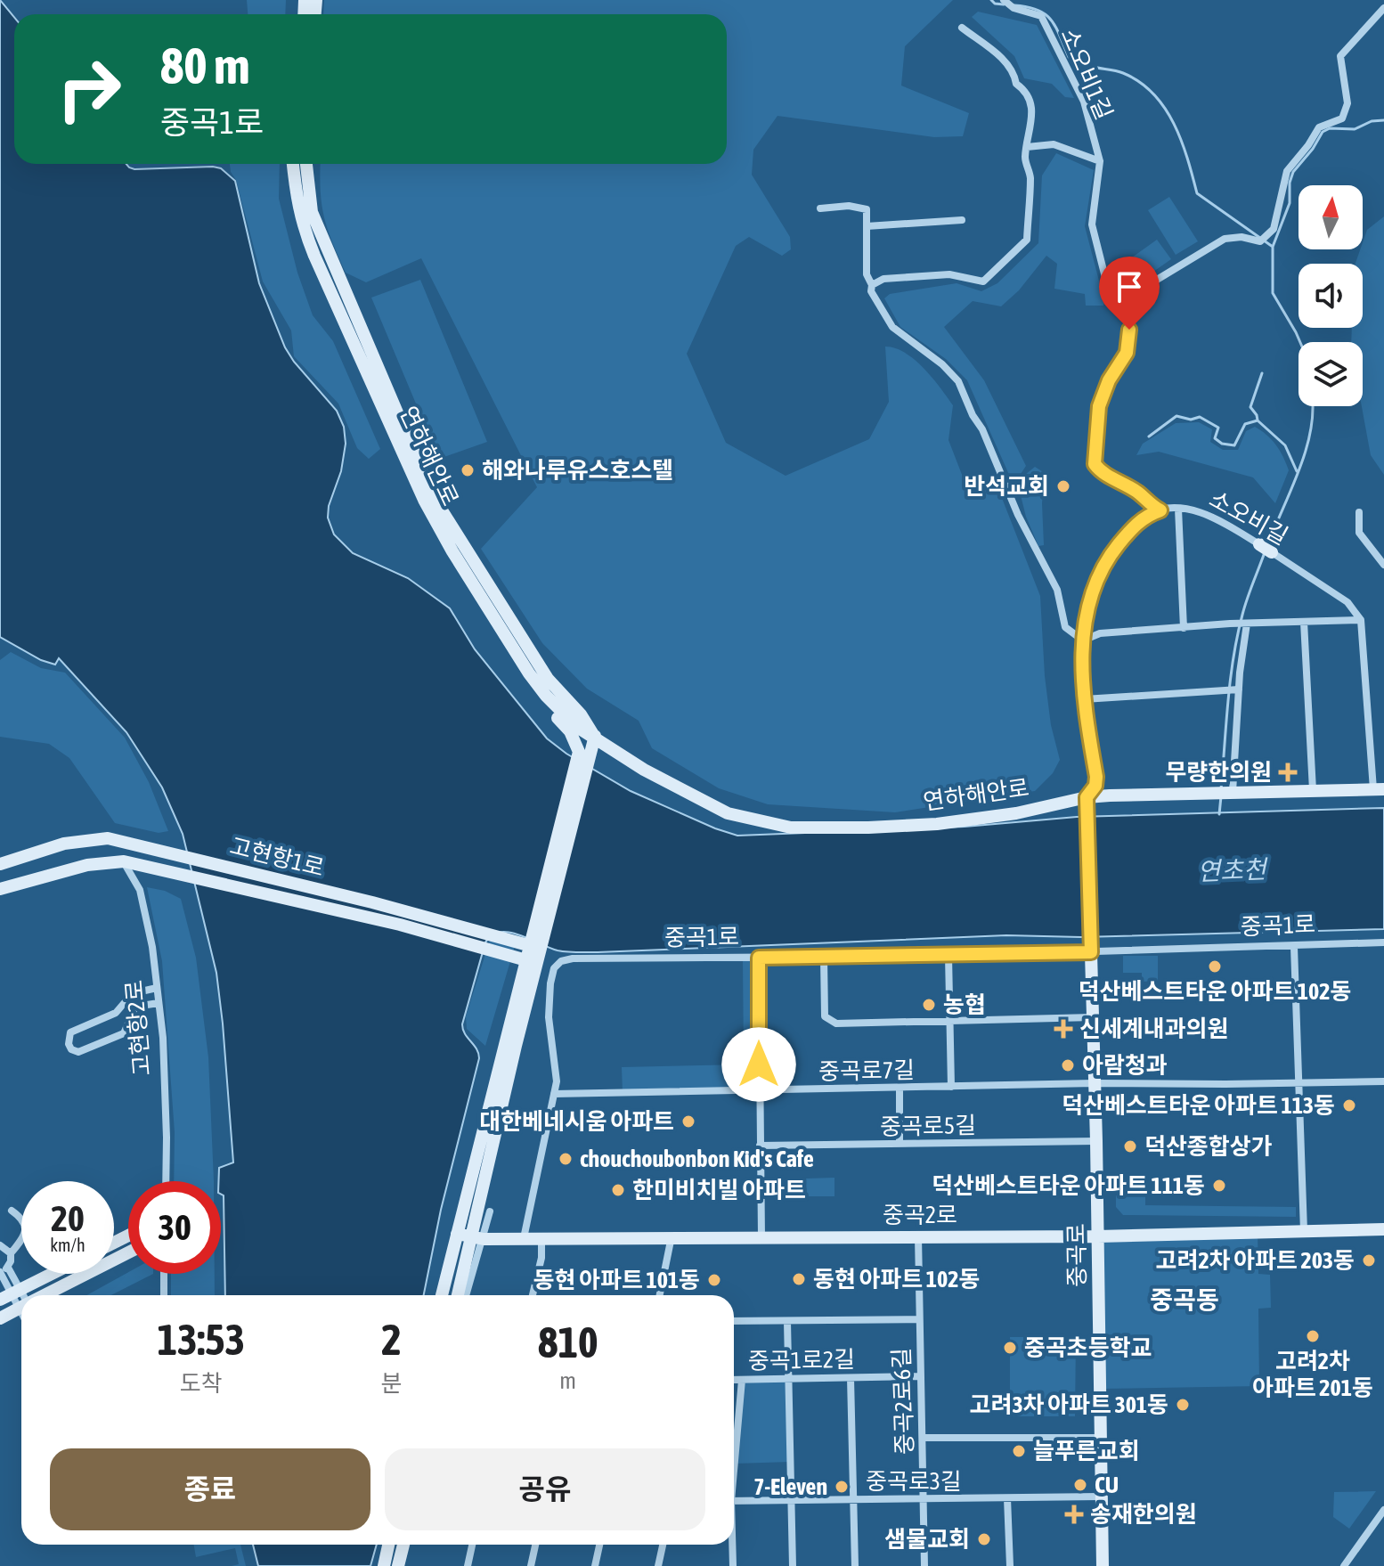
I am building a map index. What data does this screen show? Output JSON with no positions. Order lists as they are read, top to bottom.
{
  "streets": {
    "street": [
      "소오비1길",
      "연하해안로",
      "소오비길",
      "고현항1로",
      "중곡1로",
      "고현항2로",
      "중곡로7길",
      "중곡로5길",
      "중곡2로",
      "중곡로",
      "중곡1로2길",
      "중곡2로6길",
      "중곡로3길"
    ]
  },
  "crossings": [
    ["연하해안로", "소오비길"],
    ["연하해안로", "중곡로"],
    ["소오비길", "중곡로"],
    ["고현항1로", "고현항2로"],
    ["중곡1로", "중곡로7길"],
    ["중곡1로", "중곡2로"],
    ["중곡1로", "중곡로"],
    ["중곡로7길", "중곡로"],
    ["중곡로5길", "중곡로"],
    ["중곡2로", "중곡로"],
    ["중곡2로", "중곡2로6길"],
    ["중곡로", "중곡로3길"],
    ["중곡1로2길", "중곡2로6길"],
    ["중곡2로6길", "중곡로3길"]
  ],
  "districts": ["중곡동"],
  "water": ["연초천"],
  "places": {
    "other": [
      "해와나루유스호스텔",
      "반석교회",
      "덕산베스트타운 아파트 102동",
      "농협",
      "아람청과",
      "덕산베스트타운 아파트 113동",
      "대한베네시움 아파트",
      "덕산종합상가",
      "chouchoubonbon Kid's Cafe",
      "덕산베스트타운 아파트 111동",
      "한미비치빌 아파트",
      "고려2차 아파트 203동",
      "동현 아파트 102동",
      "동현 아파트 101동",
      "고려2차 아파트 201동",
      "중곡초등학교",
      "고려3차 아파트 301동",
      "늘푸른교회",
      "CU",
      "7-Eleven",
      "샘물교회"
    ],
    "health": ["무량한의원", "신세계내과의원", "송재한의원"]
  },
  "north": "top",
  "page": {
    "turn": ["80 m", "중곡1로"],
    "speed": "20 km/h",
    "limit": "30",
    "eta": [
      "13:53",
      "도착",
      "2",
      "분",
      "810",
      "m"
    ],
    "buttons": ["종료", "공유"]
  }
}
